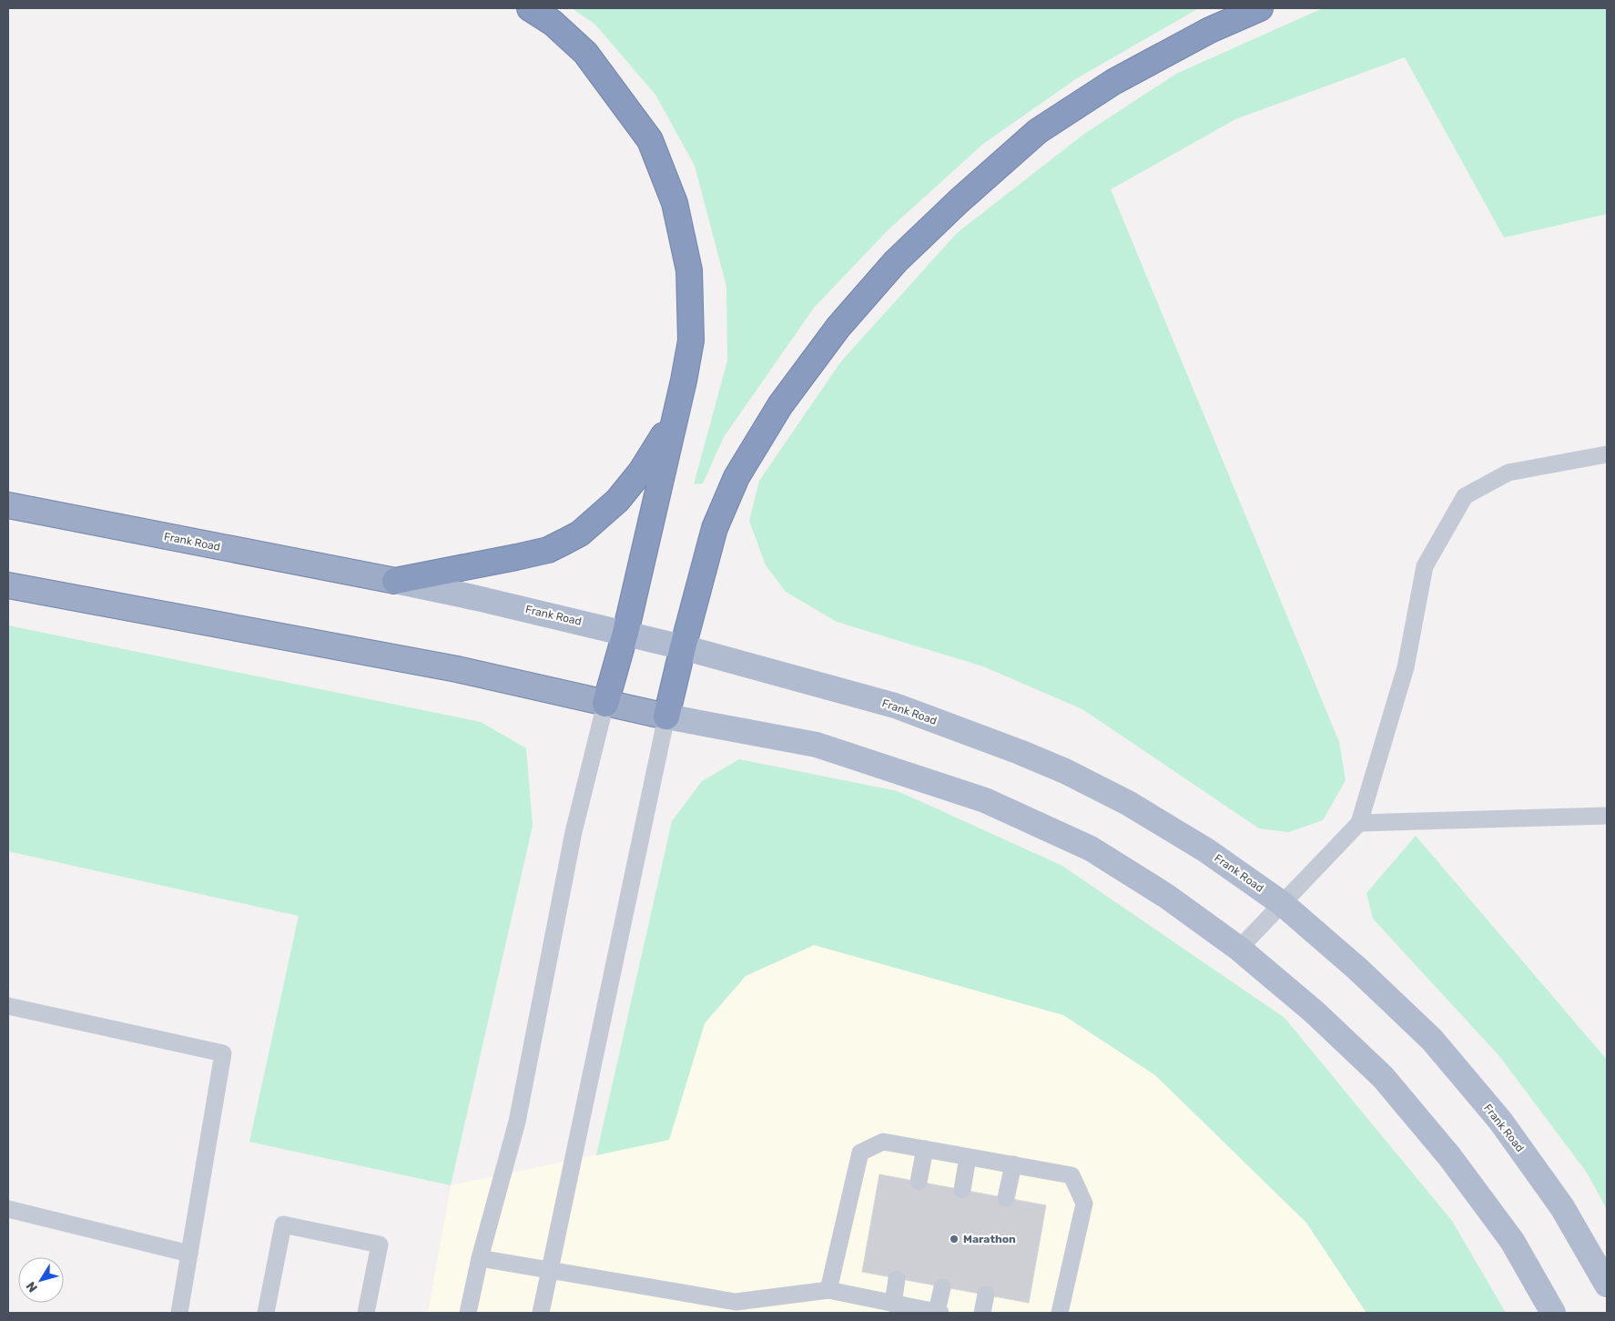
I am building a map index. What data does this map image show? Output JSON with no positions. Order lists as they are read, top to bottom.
{
  "streets": {
    "highway": ["Frank Road"]
  },
  "places": ["Marathon"],
  "north": "bottom left"
}
